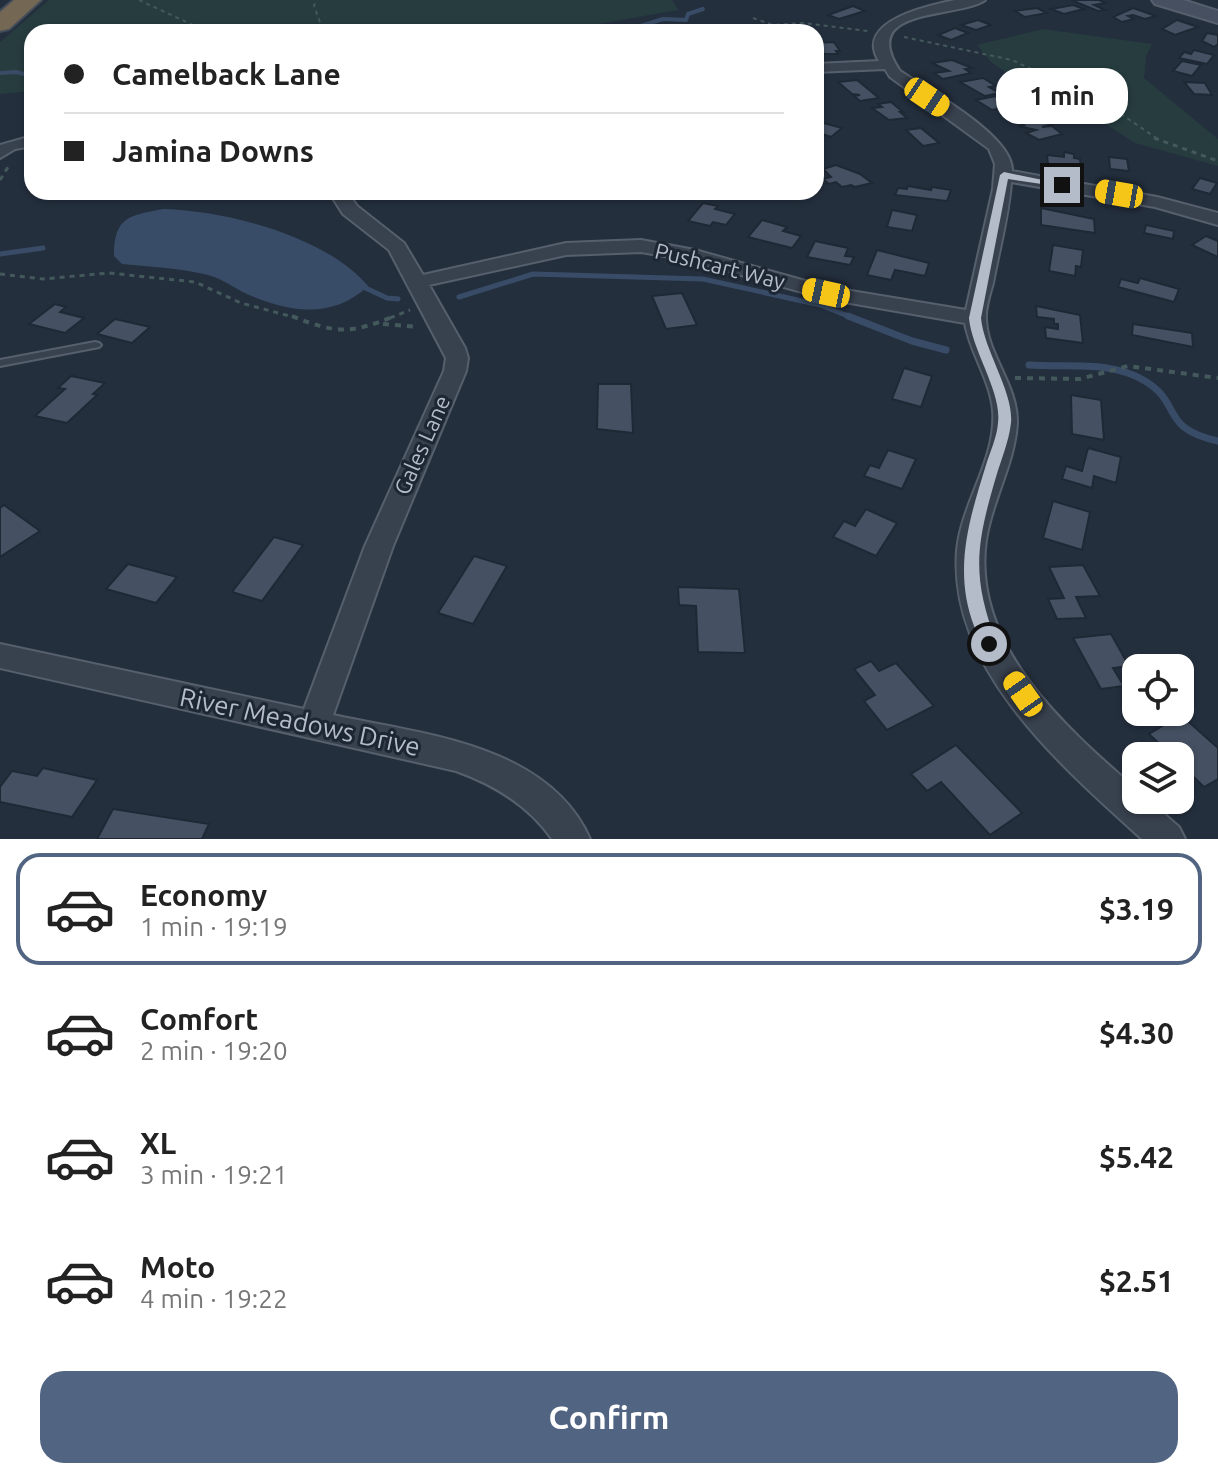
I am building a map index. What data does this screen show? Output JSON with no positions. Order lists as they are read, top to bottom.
{
  "streets": {
    "street": ["Pushcart Way", "Gales Lane", "River Meadows Drive"]
  },
  "crossings": [
    ["Pushcart Way", "Gales Lane"],
    ["Gales Lane", "River Meadows Drive"]
  ],
  "page": {
    "banner": ["Camelback Lane", "Jamina Downs"],
    "bubble": "1 min",
    "list": [
      {
        "name": "Economy",
        "note": "1 min · 19:19",
        "value": "$3.19"
      },
      {
        "name": "Comfort",
        "note": "2 min · 19:20",
        "value": "$4.30"
      },
      {
        "name": "XL",
        "note": "3 min · 19:21",
        "value": "$5.42"
      },
      {
        "name": "Moto",
        "note": "4 min · 19:22",
        "value": "$2.51"
      }
    ],
    "buttons": "Confirm"
  }
}
